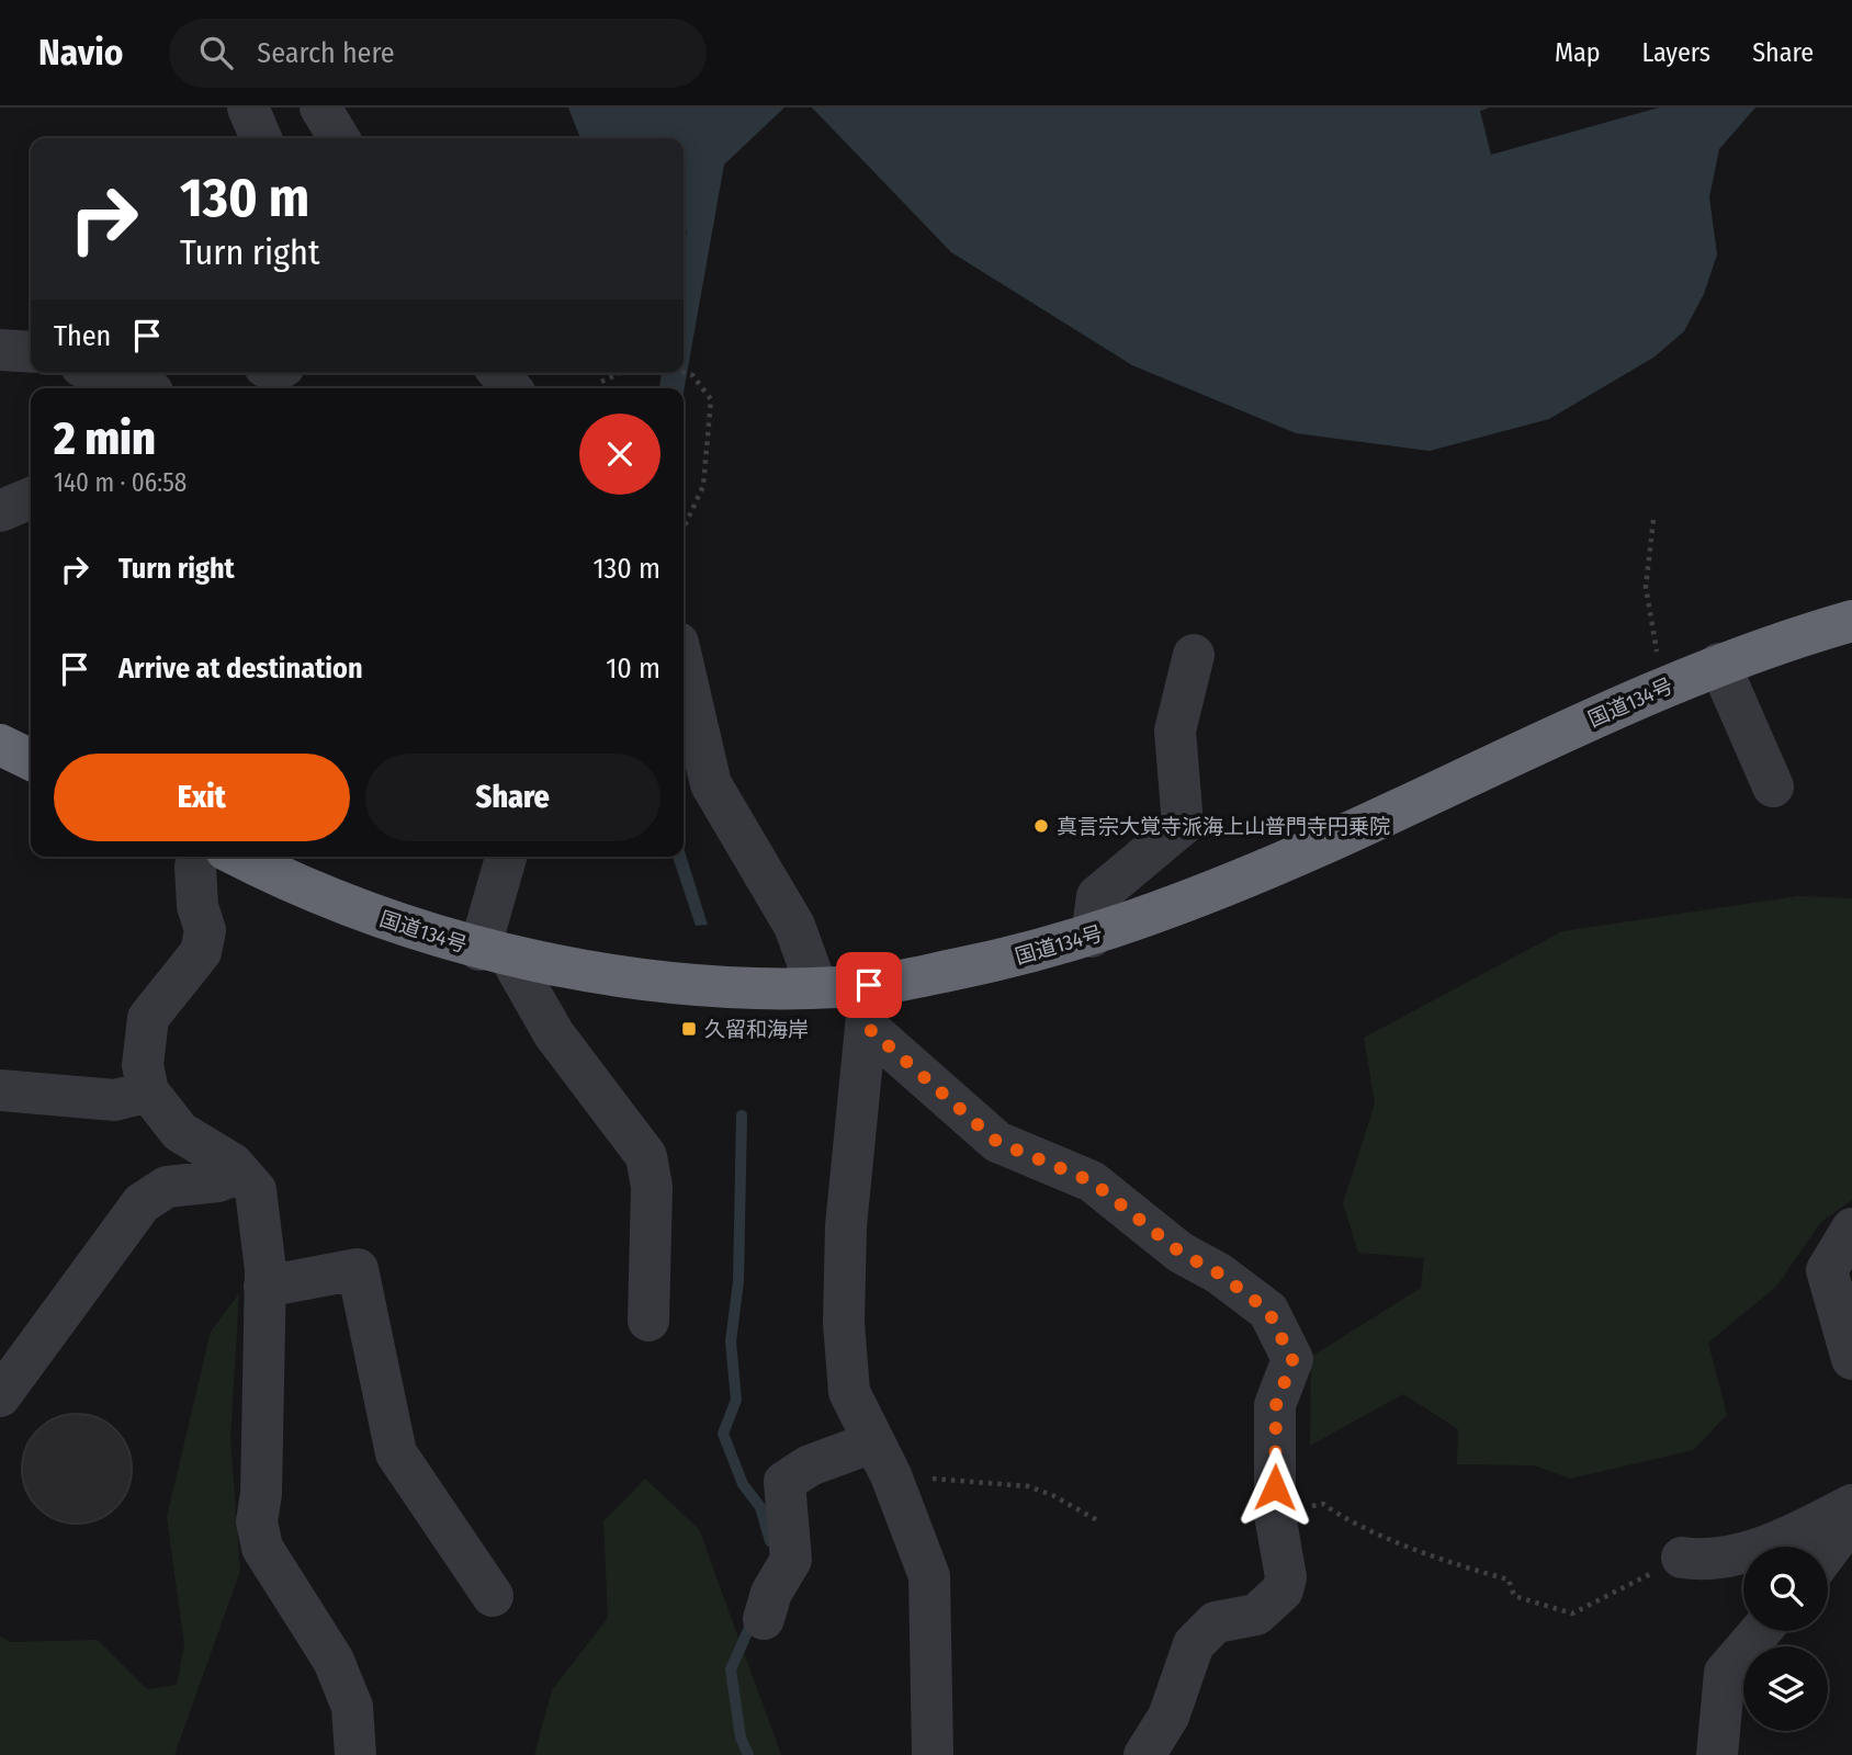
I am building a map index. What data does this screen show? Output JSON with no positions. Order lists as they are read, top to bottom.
{
  "streets": {
    "highway": ["国道134号"]
  },
  "places": {
    "other": ["真言宗大覚寺派海上山普門寺円乗院"],
    "transit": ["久留和海岸"]
  },
  "page": {
    "header": "Navio",
    "search": "Search here",
    "nav": ["Map", "Layers", "Share"],
    "turn": ["130 m", "Turn right"],
    "then": "Then",
    "heading": ["2 min", "140 m · 06:58"],
    "list": [
      {
        "name": "Turn right",
        "value": "130 m"
      },
      {
        "name": "Arrive at destination",
        "value": "10 m"
      }
    ],
    "buttons": ["Exit", "Share"]
  }
}
